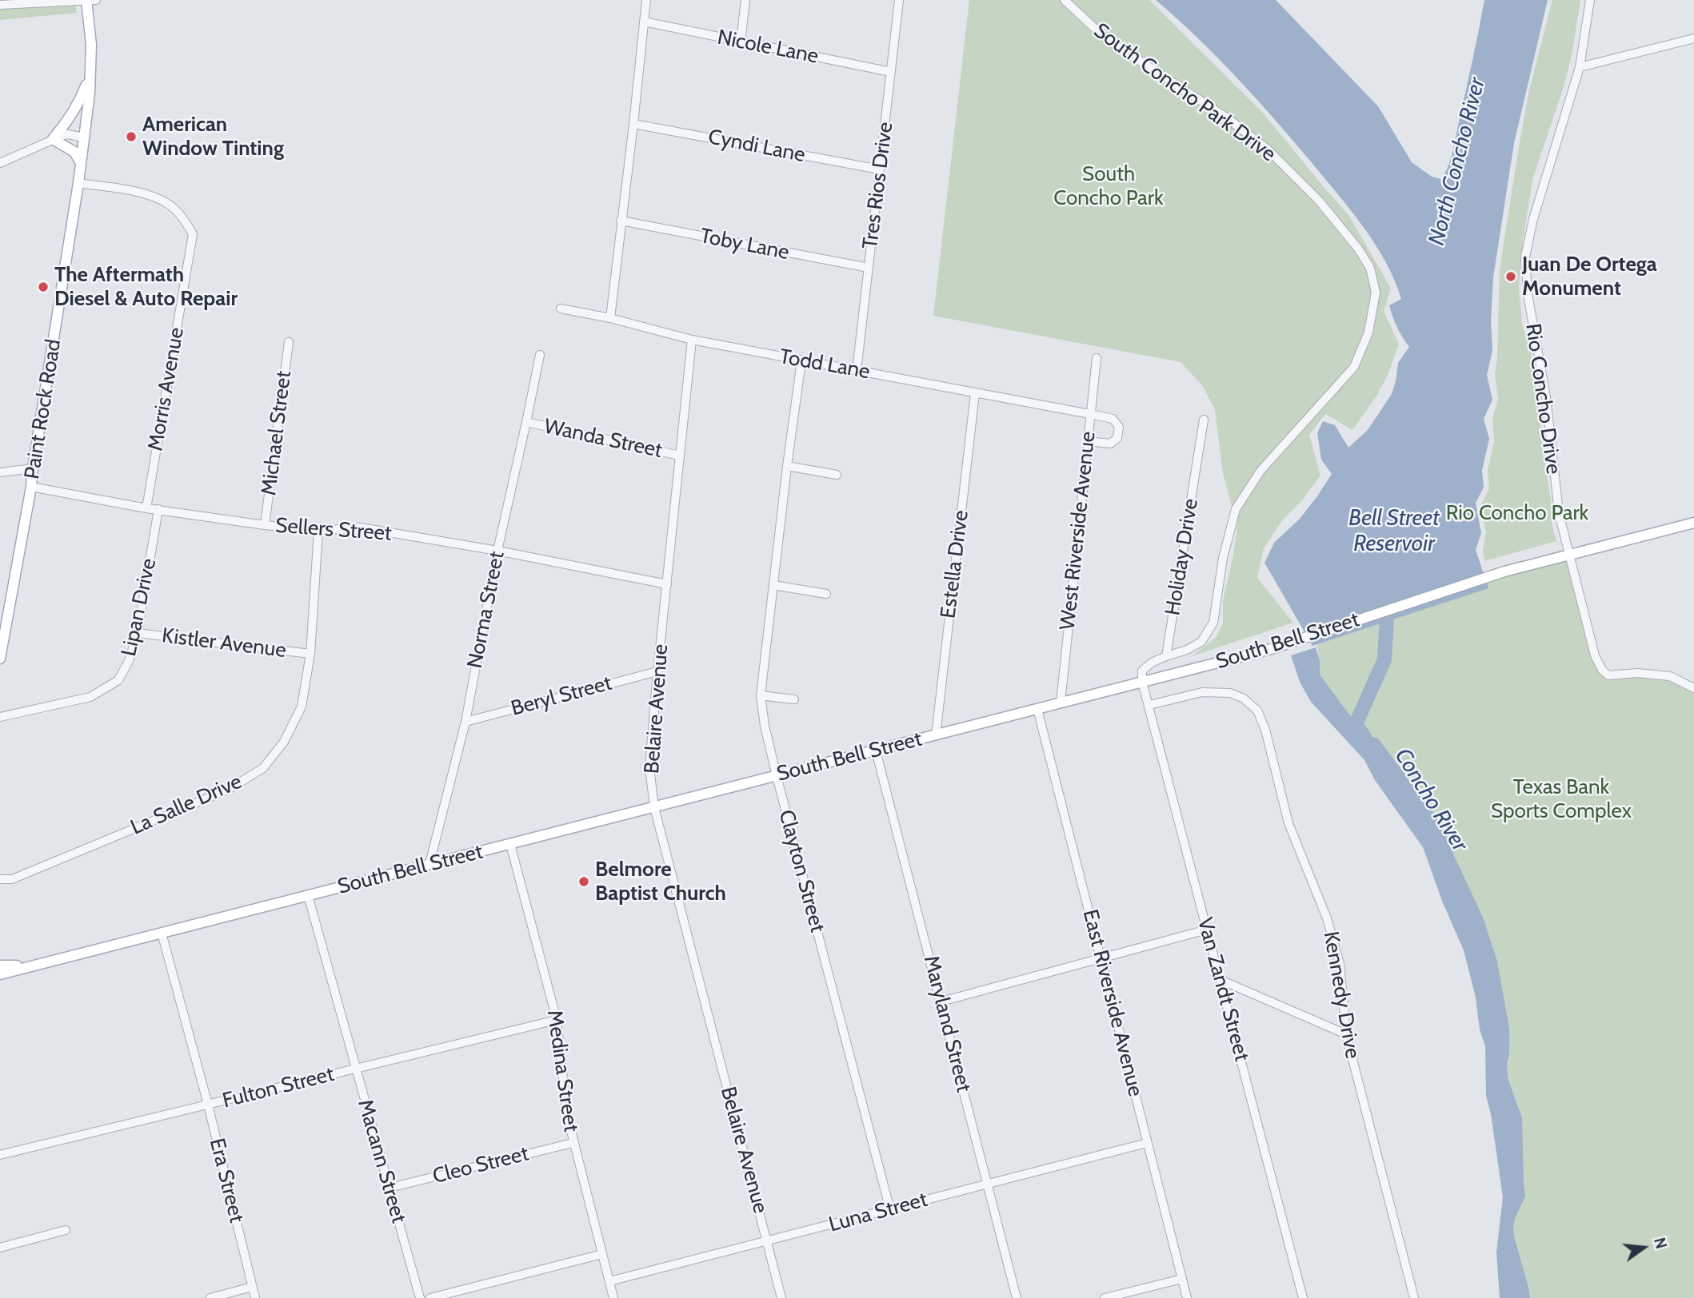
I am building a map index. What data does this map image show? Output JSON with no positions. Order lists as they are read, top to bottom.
{
  "streets": {
    "main road": ["Paint Rock Road", "South Bell Street"],
    "street": [
      "Nicole Lane",
      "South Concho Park Drive",
      "Cyndi Lane",
      "Tres Rios Drive",
      "Toby Lane",
      "Todd Lane",
      "Morris Avenue",
      "Rio Concho Drive",
      "Michael Street",
      "Wanda Street",
      "Sellers Street",
      "West Riverside Avenue",
      "Holiday Drive",
      "Estella Drive",
      "Lipan Drive",
      "Norma Street",
      "Kistler Avenue",
      "Beryl Street",
      "Belaire Avenue",
      "La Salle Drive",
      "Clayton Street",
      "Van Zandt Street",
      "Kennedy Drive",
      "East Riverside Avenue",
      "Maryland Street",
      "Medina Street",
      "Fulton Street",
      "Macann Street",
      "Cleo Street",
      "Era Street",
      "Luna Street"
    ]
  },
  "crossings": [
    ["Nicole Lane", "Tres Rios Drive"],
    ["South Concho Park Drive", "Holiday Drive"],
    ["Cyndi Lane", "Tres Rios Drive"],
    ["Tres Rios Drive", "Toby Lane"],
    ["Tres Rios Drive", "Todd Lane"],
    ["Todd Lane", "West Riverside Avenue"],
    ["Todd Lane", "Estella Drive"],
    ["Todd Lane", "Belaire Avenue"],
    ["Todd Lane", "Clayton Street"],
    ["Morris Avenue", "Paint Rock Road"],
    ["Morris Avenue", "Sellers Street"],
    ["Rio Concho Drive", "South Bell Street"],
    ["Paint Rock Road", "Sellers Street"],
    ["Michael Street", "Sellers Street"],
    ["Wanda Street", "Norma Street"],
    ["Wanda Street", "Belaire Avenue"],
    ["Sellers Street", "Lipan Drive"],
    ["Sellers Street", "Norma Street"],
    ["Sellers Street", "Belaire Avenue"],
    ["Sellers Street", "La Salle Drive"],
    ["West Riverside Avenue", "South Bell Street"],
    ["Estella Drive", "South Bell Street"],
    ["Lipan Drive", "Kistler Avenue"],
    ["Norma Street", "South Bell Street"],
    ["Norma Street", "Beryl Street"],
    ["South Bell Street", "Belaire Avenue"],
    ["South Bell Street", "Clayton Street"],
    ["South Bell Street", "Van Zandt Street"],
    ["South Bell Street", "East Riverside Avenue"],
    ["South Bell Street", "Maryland Street"],
    ["South Bell Street", "Medina Street"],
    ["South Bell Street", "Macann Street"],
    ["South Bell Street", "Era Street"],
    ["Kistler Avenue", "La Salle Drive"],
    ["Beryl Street", "Belaire Avenue"],
    ["Belaire Avenue", "Luna Street"],
    ["Clayton Street", "Luna Street"],
    ["Van Zandt Street", "Kennedy Drive"],
    ["East Riverside Avenue", "Luna Street"],
    ["Maryland Street", "Luna Street"],
    ["Medina Street", "Fulton Street"],
    ["Medina Street", "Cleo Street"],
    ["Medina Street", "Luna Street"],
    ["Fulton Street", "Macann Street"],
    ["Fulton Street", "Era Street"],
    ["Macann Street", "Cleo Street"]
  ],
  "water": ["North Concho River", "Bell Street Reservoir", "Concho River"],
  "parks": ["South Concho Park", "Rio Concho Park", "Texas Bank Sports Complex"],
  "places": [
    "American Window Tinting",
    "Juan De Ortega Monument",
    "The Aftermath Diesel & Auto Repair",
    "Belmore Baptist Church"
  ],
  "north": "right"
}
